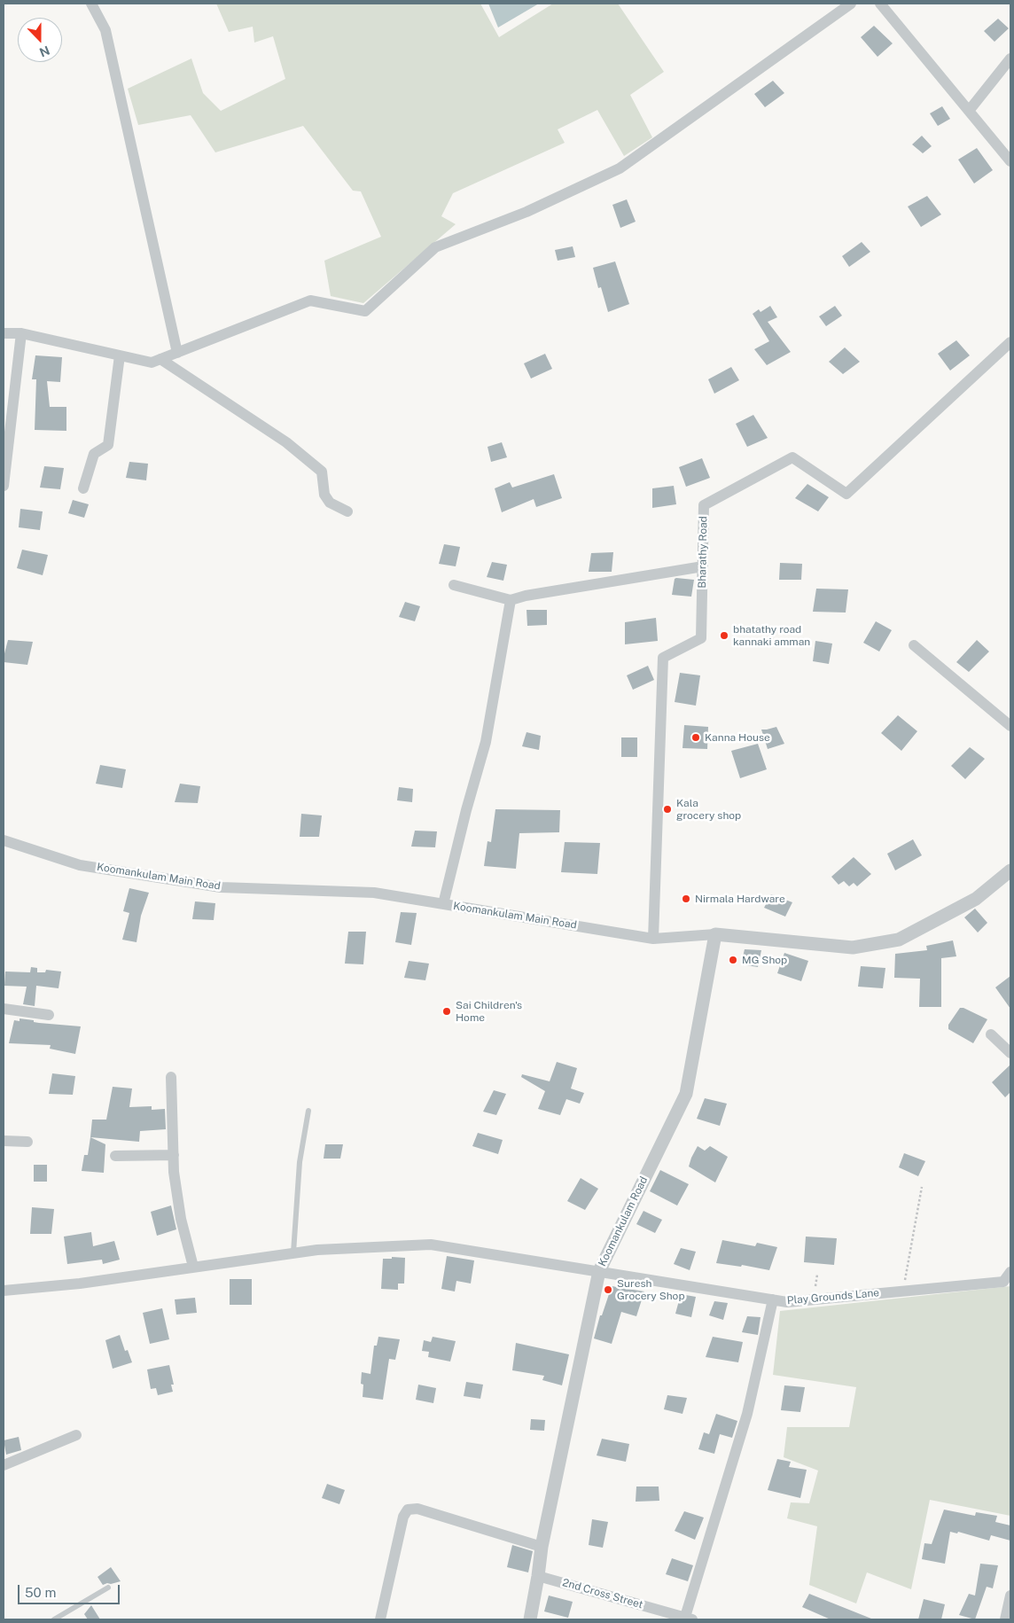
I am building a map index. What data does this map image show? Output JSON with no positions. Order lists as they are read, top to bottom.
{
  "streets": {
    "street": [
      "Bharathy Road",
      "Koomankulam Main Road",
      "Koomankulam Road",
      "Play Grounds Lane",
      "2nd Cross Street"
    ]
  },
  "crossings": [
    ["Bharathy Road", "Koomankulam Main Road"],
    ["Koomankulam Main Road", "Koomankulam Road"],
    ["Koomankulam Road", "Play Grounds Lane"],
    ["Koomankulam Road", "2nd Cross Street"]
  ],
  "places": [
    "bhatathy road kannaki amman",
    "Kanna House",
    "Kala grocery shop",
    "Nirmala Hardware",
    "MG Shop",
    "Sai Children's Home",
    "Suresh Grocery Shop"
  ],
  "scale_bar": "50 m",
  "north": "bottom"
}
